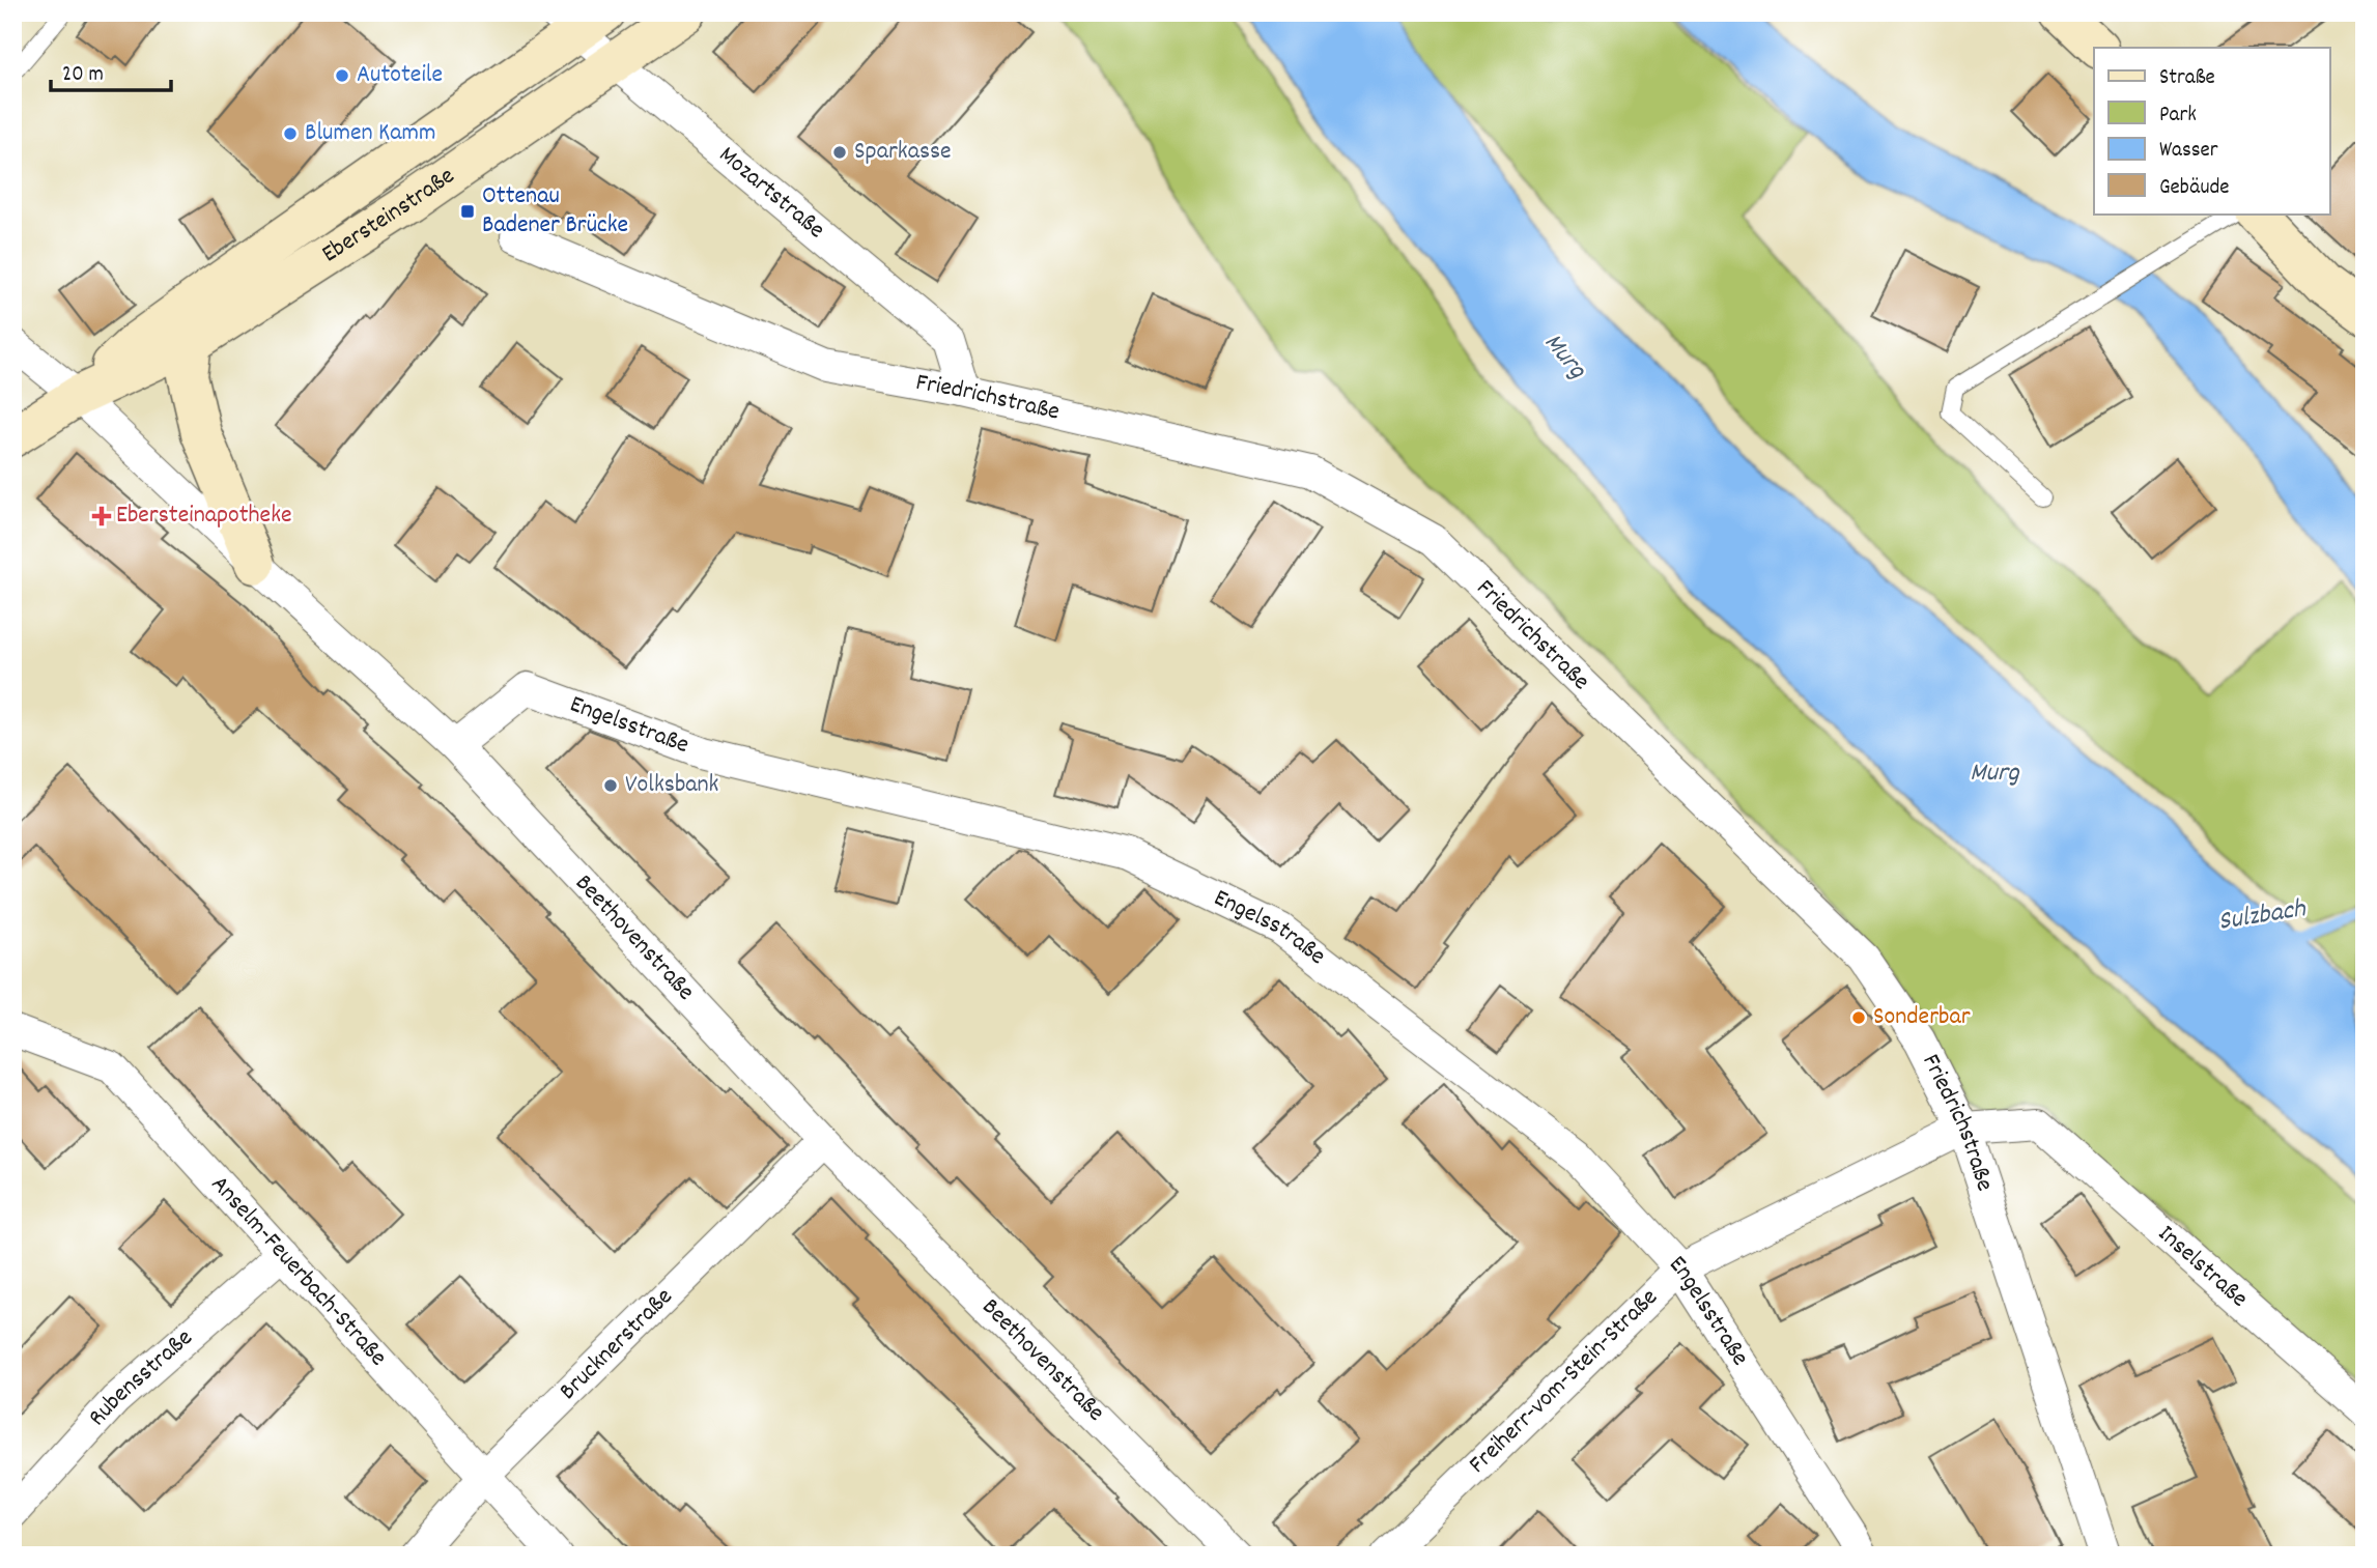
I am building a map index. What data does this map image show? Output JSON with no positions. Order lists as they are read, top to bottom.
{
  "streets": {
    "street": [
      "Mozartstraße",
      "Ebersteinstraße",
      "Friedrichstraße",
      "Engelsstraße",
      "Beethovenstraße",
      "Inselstraße",
      "Anselm-Feuerbach-Straße",
      "Brucknerstraße",
      "Rubensstraße",
      "Freiherr-vom-Stein-Straße"
    ]
  },
  "crossings": [
    ["Mozartstraße", "Ebersteinstraße"],
    ["Mozartstraße", "Friedrichstraße"],
    ["Ebersteinstraße", "Beethovenstraße"],
    ["Friedrichstraße", "Freiherr-vom-Stein-Straße"],
    ["Engelsstraße", "Beethovenstraße"],
    ["Engelsstraße", "Freiherr-vom-Stein-Straße"],
    ["Beethovenstraße", "Brucknerstraße"],
    ["Inselstraße", "Freiherr-vom-Stein-Straße"],
    ["Anselm-Feuerbach-Straße", "Brucknerstraße"],
    ["Anselm-Feuerbach-Straße", "Rubensstraße"]
  ],
  "water": ["Murg", "Sulzbach"],
  "places": {
    "other": [
      "Autoteile",
      "Blumen Kamm",
      "Sparkasse",
      "Volksbank",
      "Sonderbar"
    ],
    "transit": ["Ottenau Badener Brücke"],
    "health": ["Ebersteinapotheke"]
  },
  "legend": [
    "Straße",
    "Park",
    "Wasser",
    "Gebäude"
  ],
  "scale_bar": "20 m"
}
